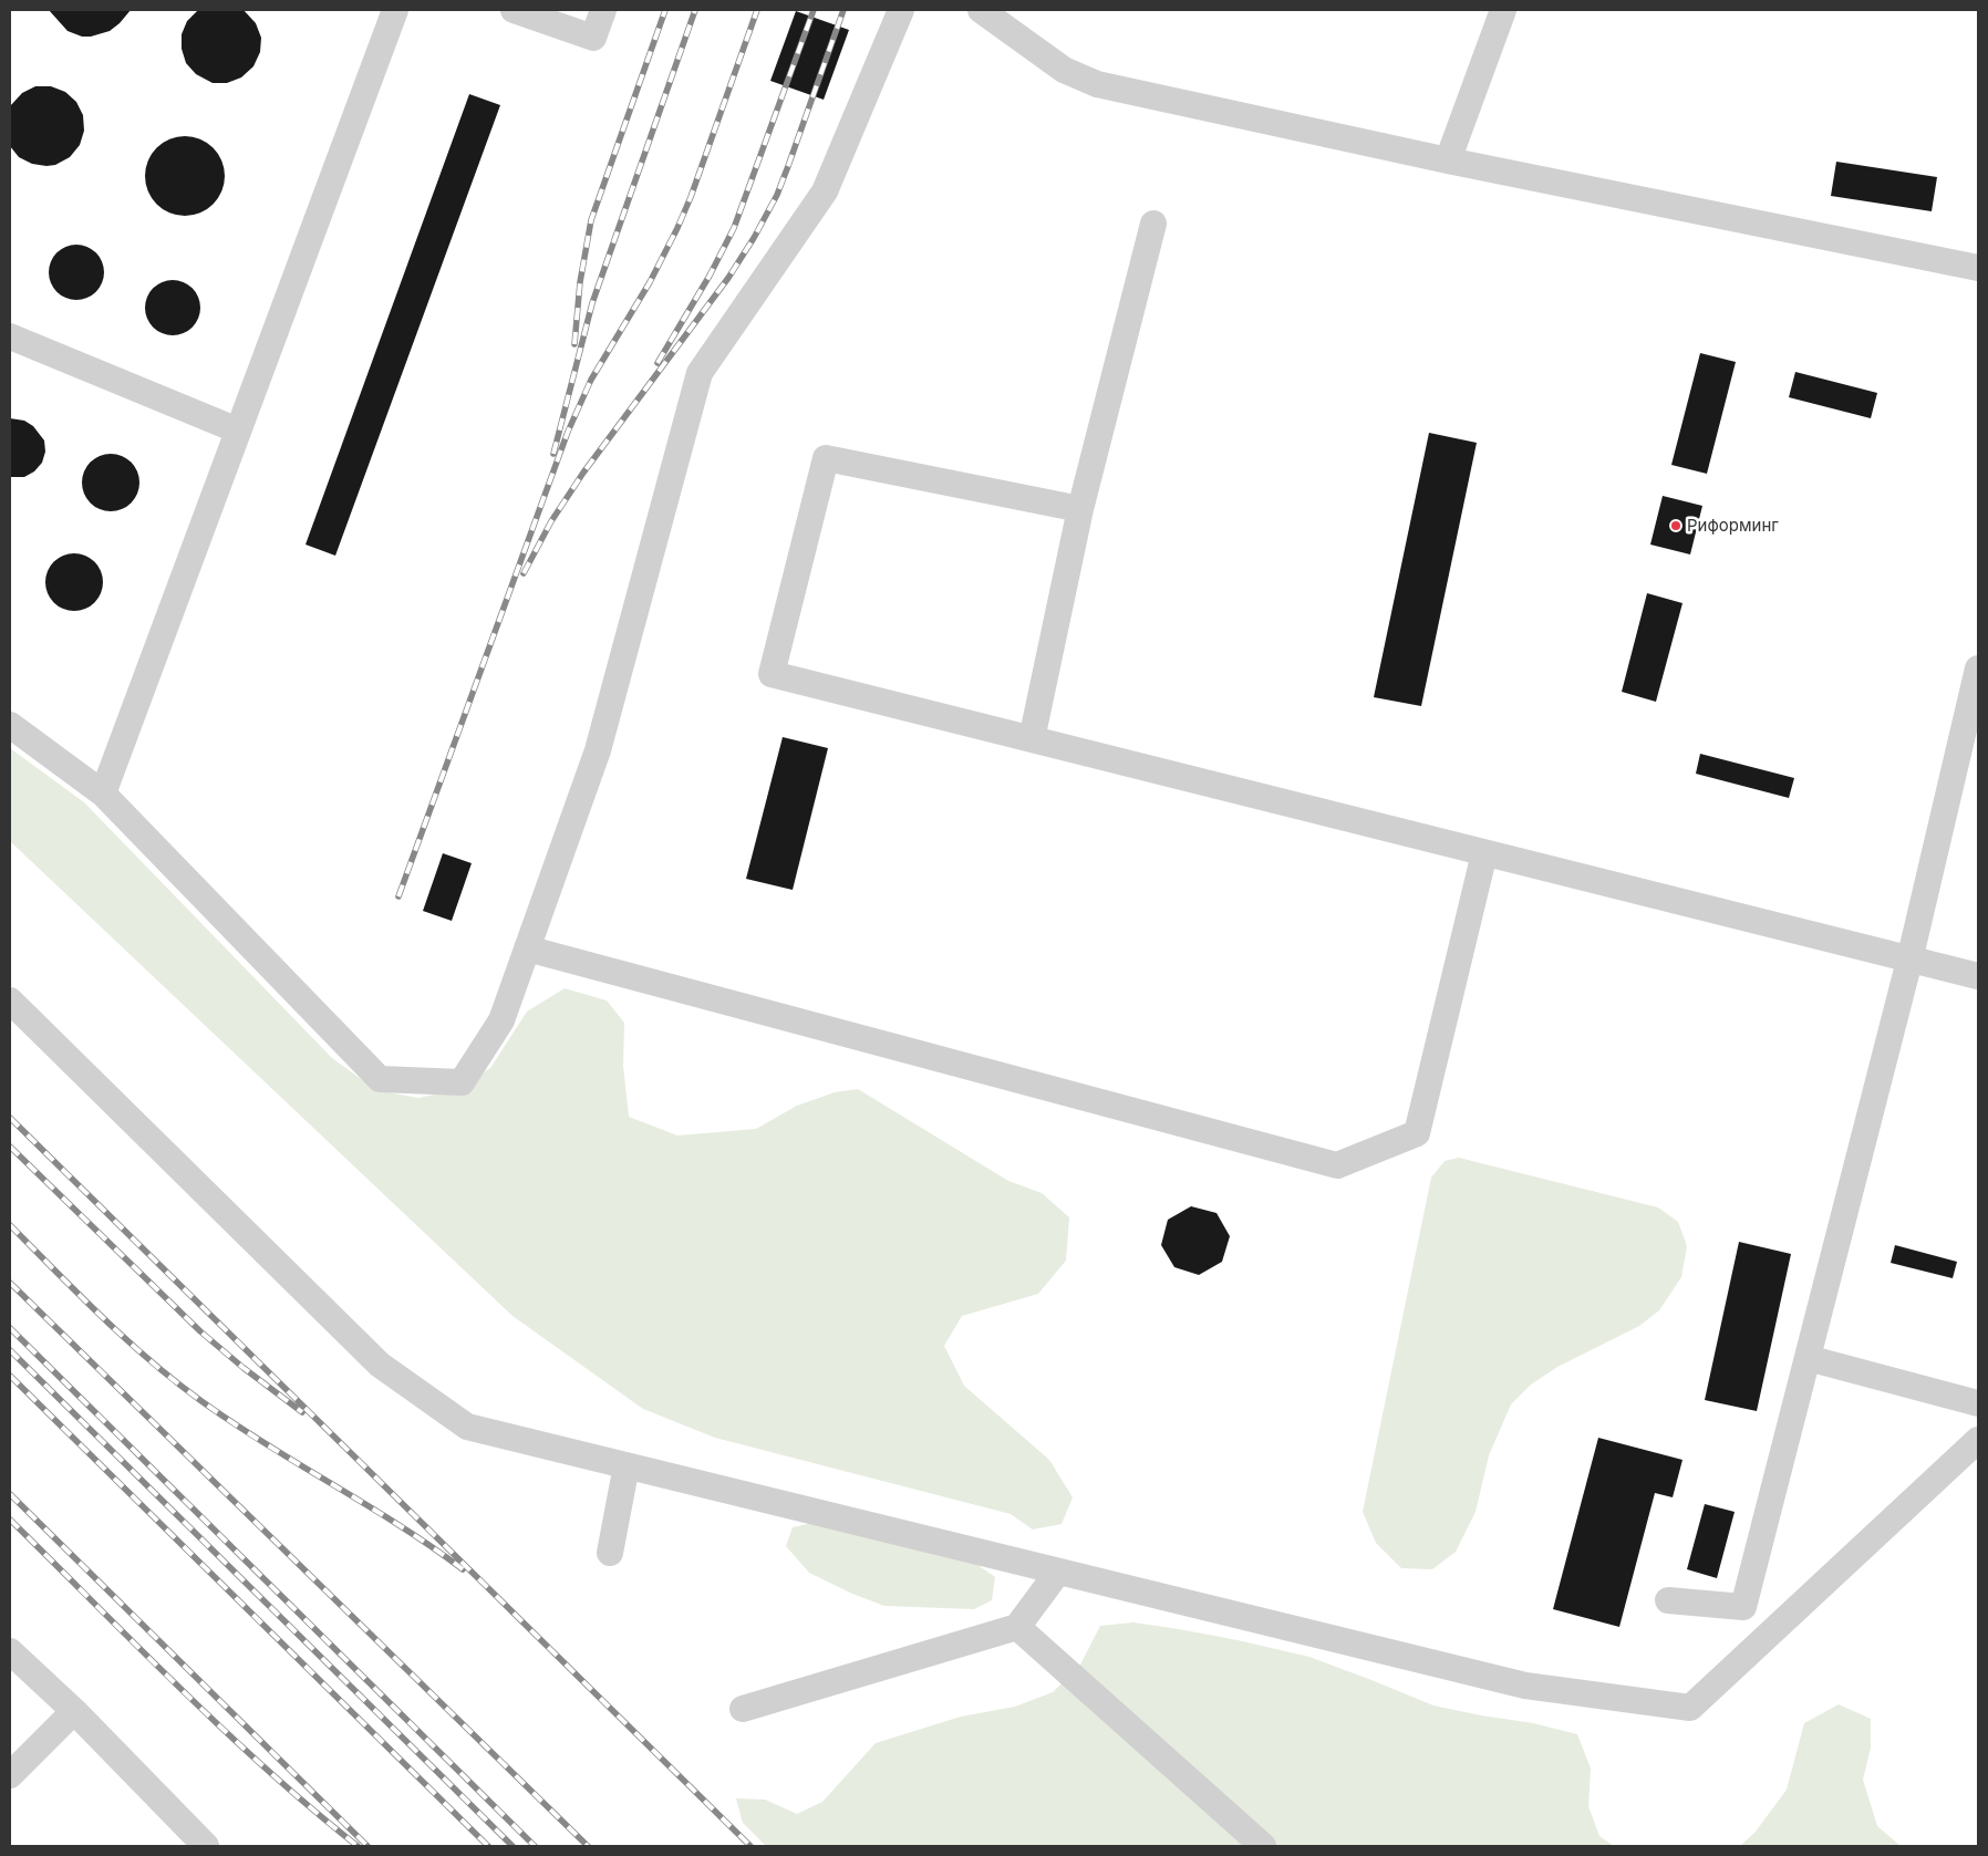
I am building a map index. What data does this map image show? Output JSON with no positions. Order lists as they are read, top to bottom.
{
  "places": ["Риформинг"]
}
